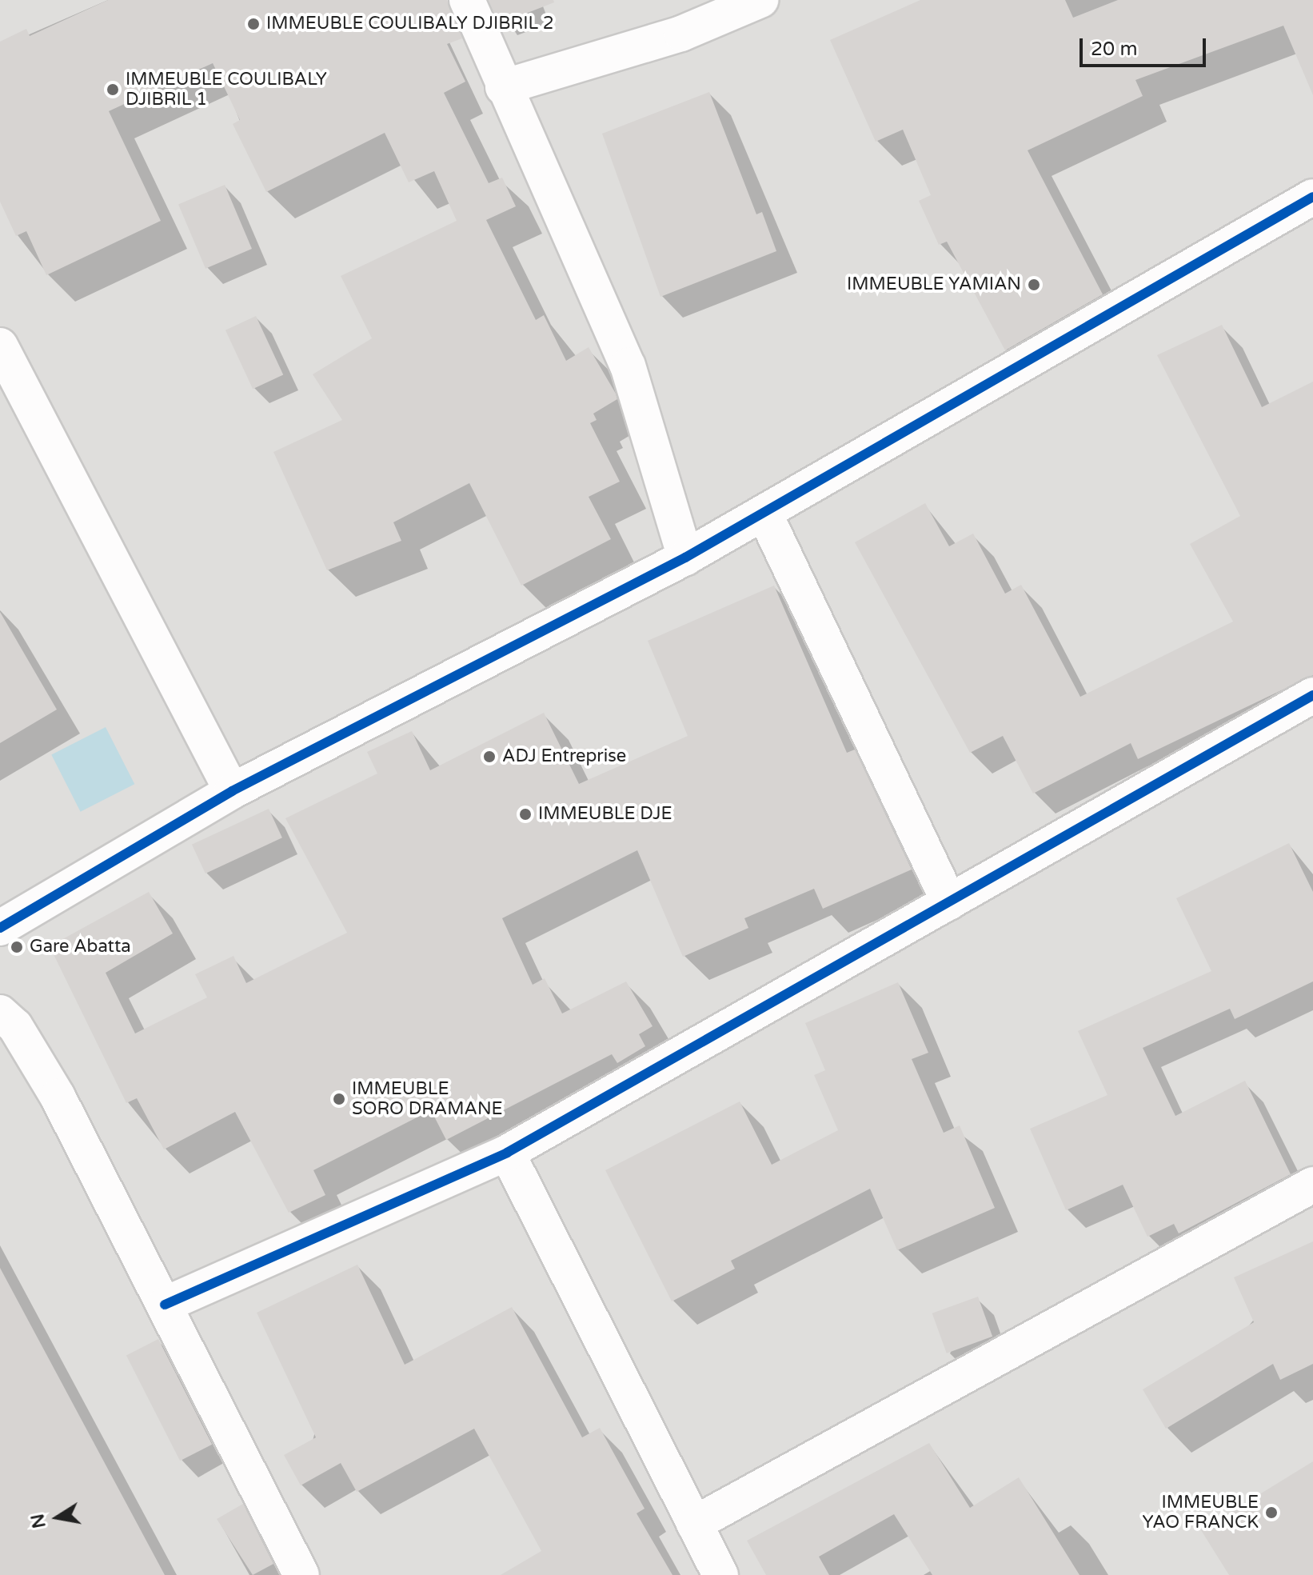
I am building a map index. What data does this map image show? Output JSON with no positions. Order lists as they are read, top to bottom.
{
  "places": [
    "IMMEUBLE COULIBALY DJIBRIL 2",
    "IMMEUBLE COULIBALY DJIBRIL 1",
    "IMMEUBLE YAMIAN",
    "ADJ Entreprise",
    "IMMEUBLE DJE",
    "Gare Abatta",
    "IMMEUBLE SORO DRAMANE",
    "IMMEUBLE YAO FRANCK"
  ],
  "scale_bar": "20 m",
  "north": "left"
}
